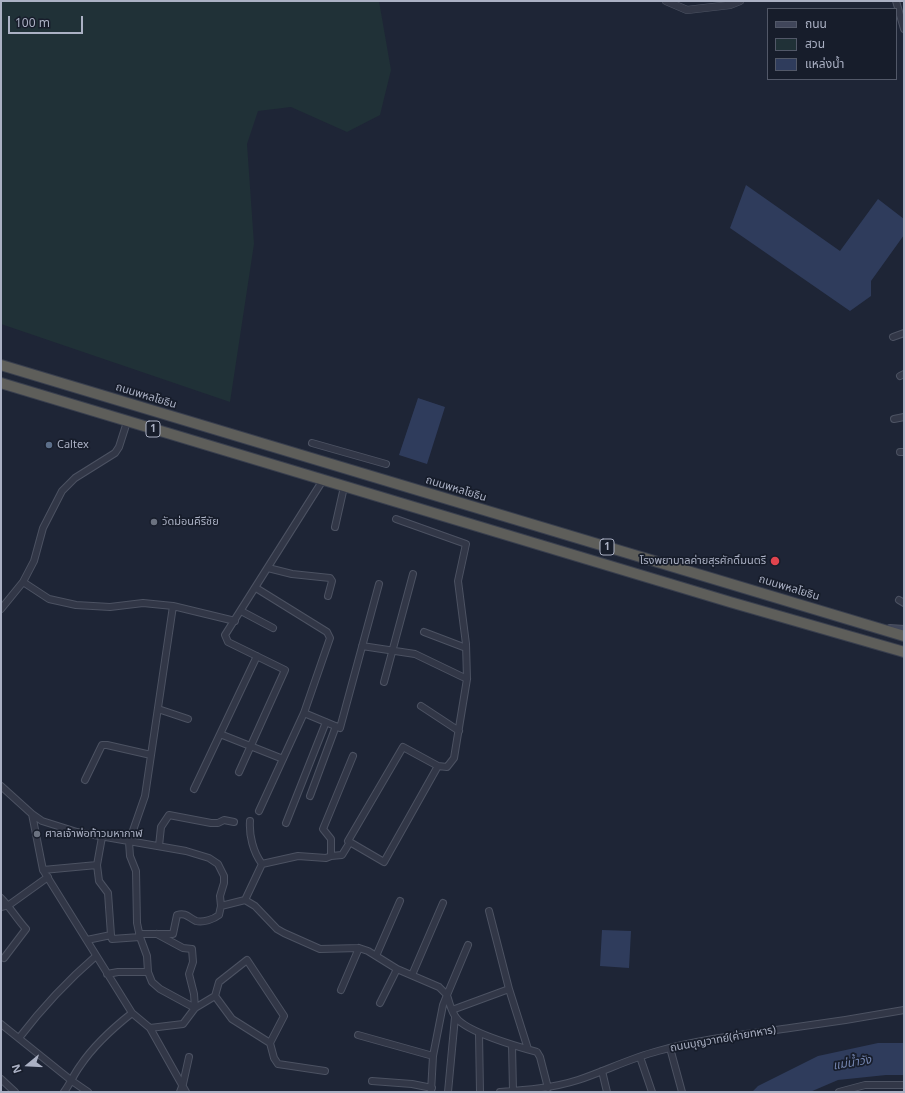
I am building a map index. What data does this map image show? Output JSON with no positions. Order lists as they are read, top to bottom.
{
  "streets": {
    "highway": ["ถนนพหลโยธิน", "1"],
    "street": ["ถนนบุญวาทย์(ค่ายทหาร)"]
  },
  "crossings": [
    ["ถนนพหลโยธิน", "1"]
  ],
  "water": ["แม่น้ำวัง"],
  "places": [
    "Caltex",
    "วัดม่อนคีรีชัย",
    "โรงพยาบาลค่ายสุรศักดิ์มนตรี",
    "ศาลเจ้าพ่อท้าวมหากาฬ"
  ],
  "legend": ["ถนน", "สวน", "แหล่งน้ำ"],
  "scale_bar": "100 m",
  "north": "left"
}
